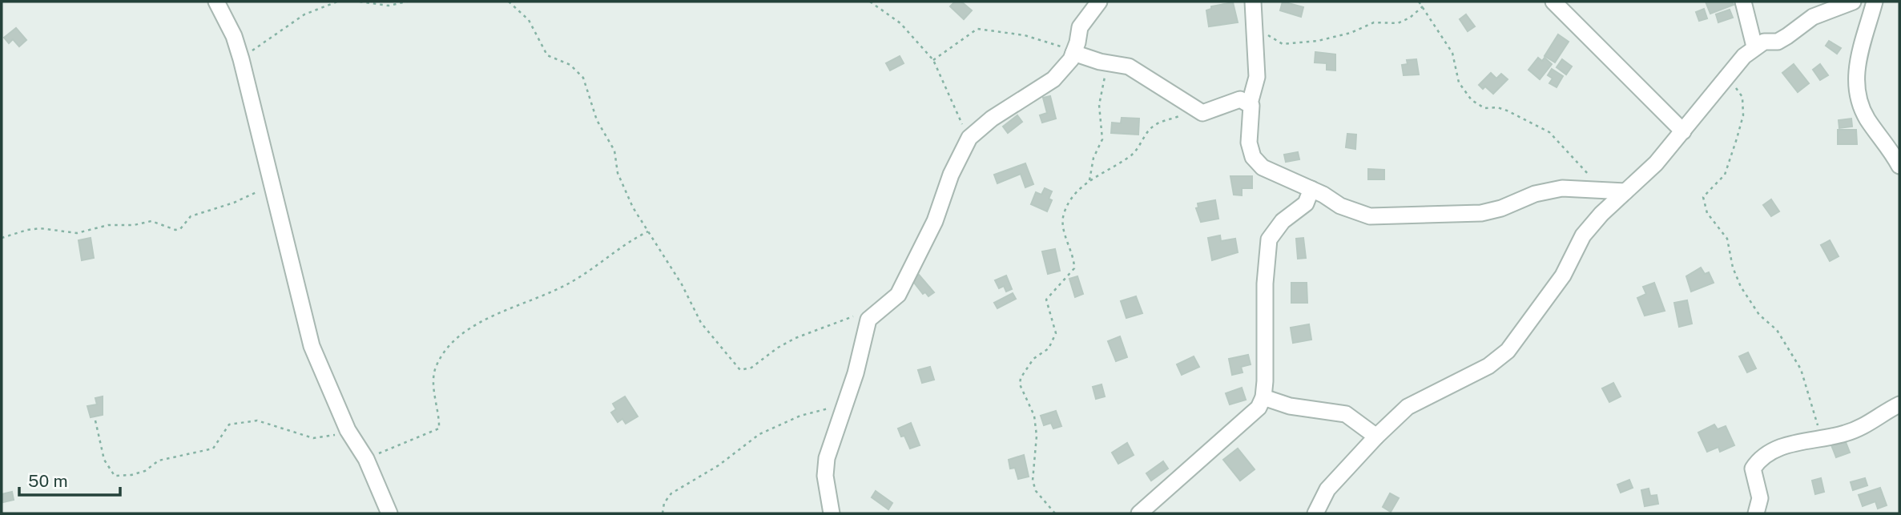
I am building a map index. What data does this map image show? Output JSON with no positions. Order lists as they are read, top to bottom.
{
  "scale_bar": "50 m"
}
